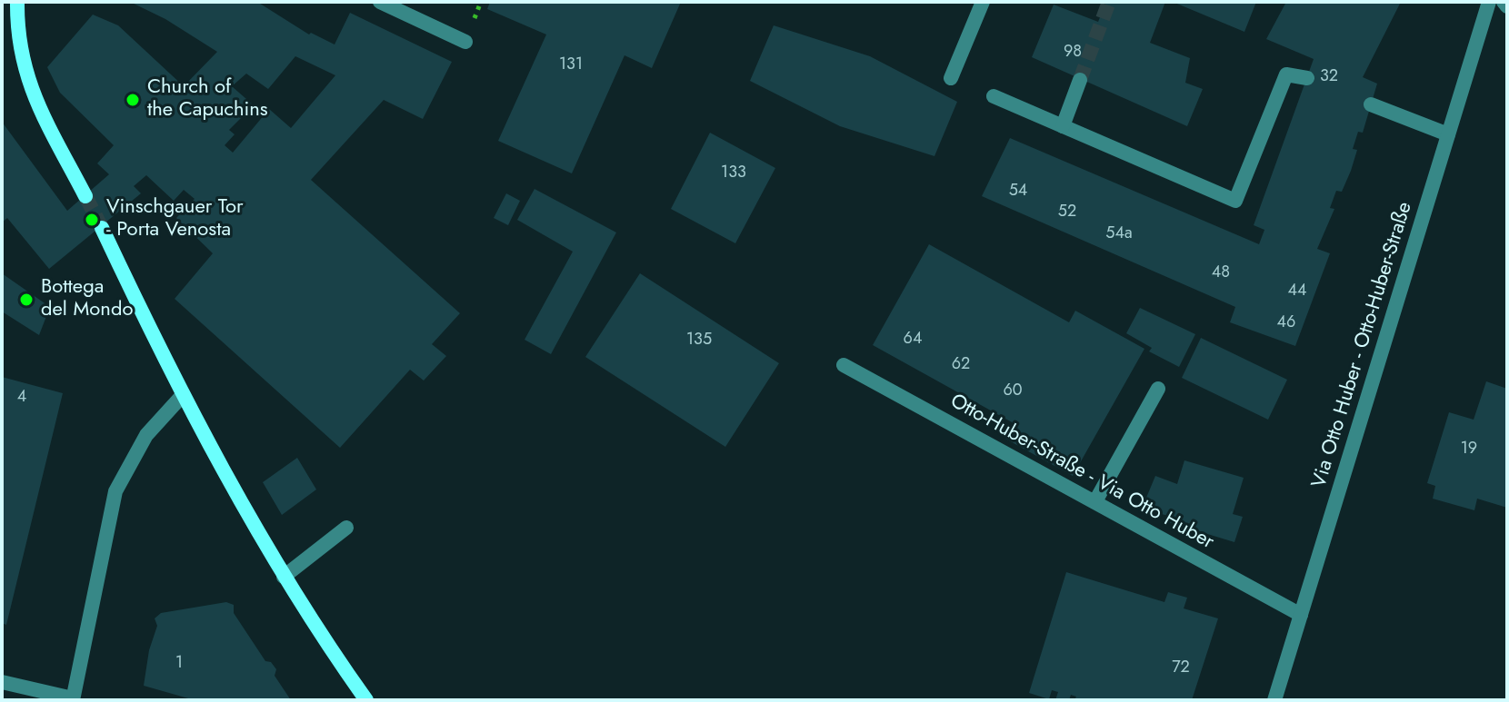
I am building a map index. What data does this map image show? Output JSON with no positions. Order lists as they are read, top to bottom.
{
  "streets": {
    "street": ["Via Otto Huber - Otto-Huber-Straße", "Otto-Huber-Straße - Via Otto Huber"]
  },
  "crossings": [
    ["Via Otto Huber - Otto-Huber-Straße", "Otto-Huber-Straße - Via Otto Huber"]
  ],
  "places": ["Church of the Capuchins", "Vinschgauer Tor - Porta Venosta", "Bottega del Mondo"],
  "house_numbers": [
    "98",
    "131",
    "32",
    "133",
    "54",
    "52",
    "54a",
    "48",
    "44",
    "46",
    "64",
    "135",
    "62",
    "60",
    "4",
    "19",
    "1",
    "72"
  ]
}
